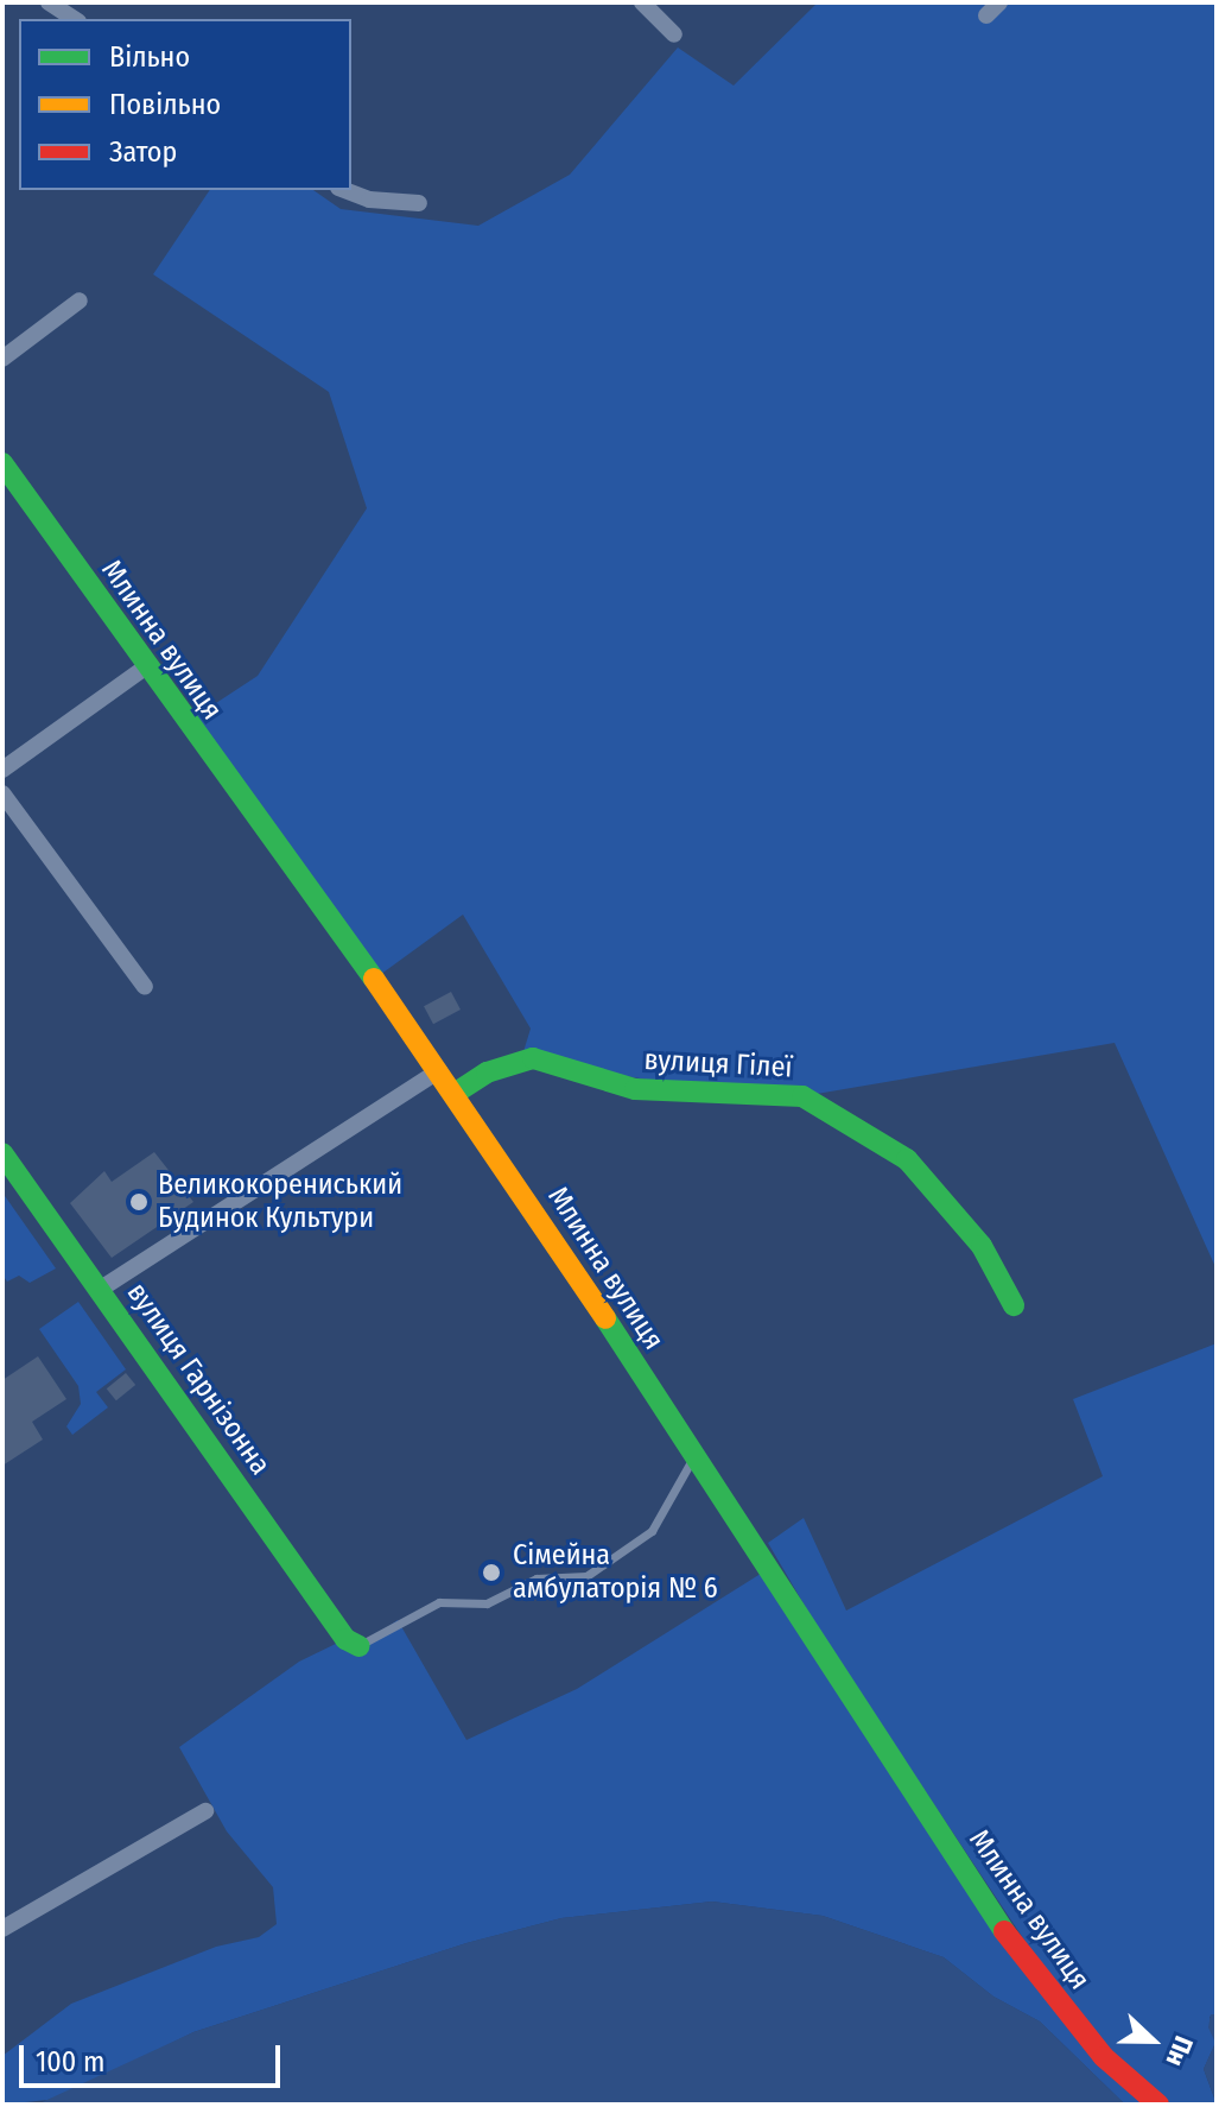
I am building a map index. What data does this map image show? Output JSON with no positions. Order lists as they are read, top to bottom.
{
  "streets": {
    "street": ["Млинна вулиця", "вулиця Гілеї", "вулиця Гарнізонна"]
  },
  "crossings": [
    ["Млинна вулиця", "вулиця Гілеї"]
  ],
  "places": ["Великокорениський Будинок Культури", "Сімейна амбулаторія № 6"],
  "legend": ["Вільно", "Повільно", "Затор"],
  "scale_bar": "100 m",
  "north": "right"
}
